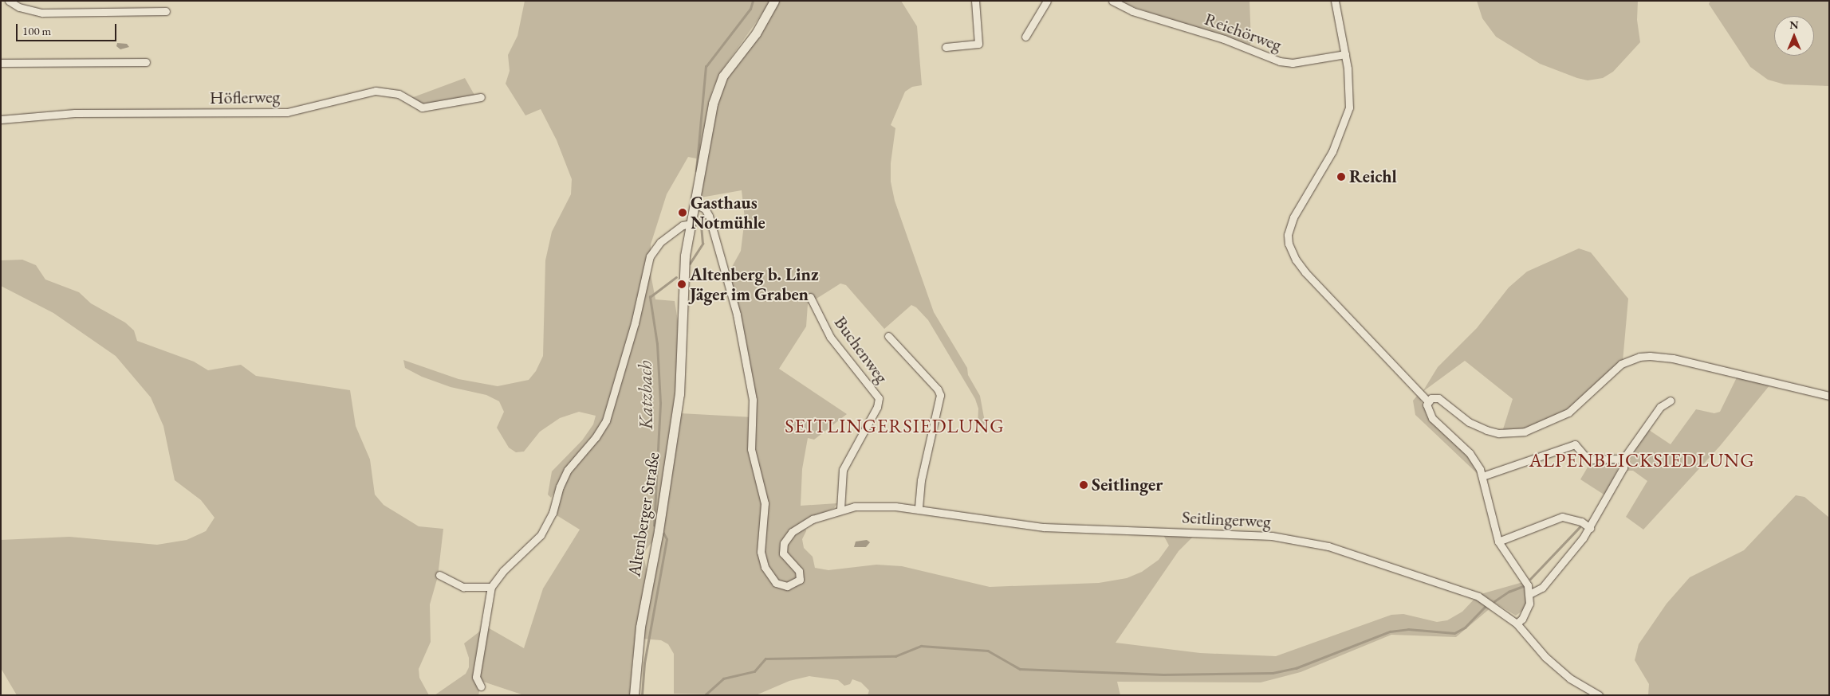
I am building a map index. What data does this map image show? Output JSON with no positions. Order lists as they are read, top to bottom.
{
  "streets": {
    "street": [
      "Reichörweg",
      "Höflerweg",
      "Buchenweg",
      "Altenberger Straße",
      "Seitlingerweg"
    ]
  },
  "crossings": [
    ["Buchenweg", "Seitlingerweg"],
    ["Altenberger Straße", "Seitlingerweg"]
  ],
  "districts": ["SEITLINGERSIEDLUNG", "ALPENBLICKSIEDLUNG"],
  "water": ["Katzbach"],
  "places": [
    "Reichl",
    "Gasthaus Notmühle",
    "Altenberg b. Linz Jäger im Graben",
    "Seitlinger"
  ],
  "scale_bar": "100 m",
  "north": "top"
}
